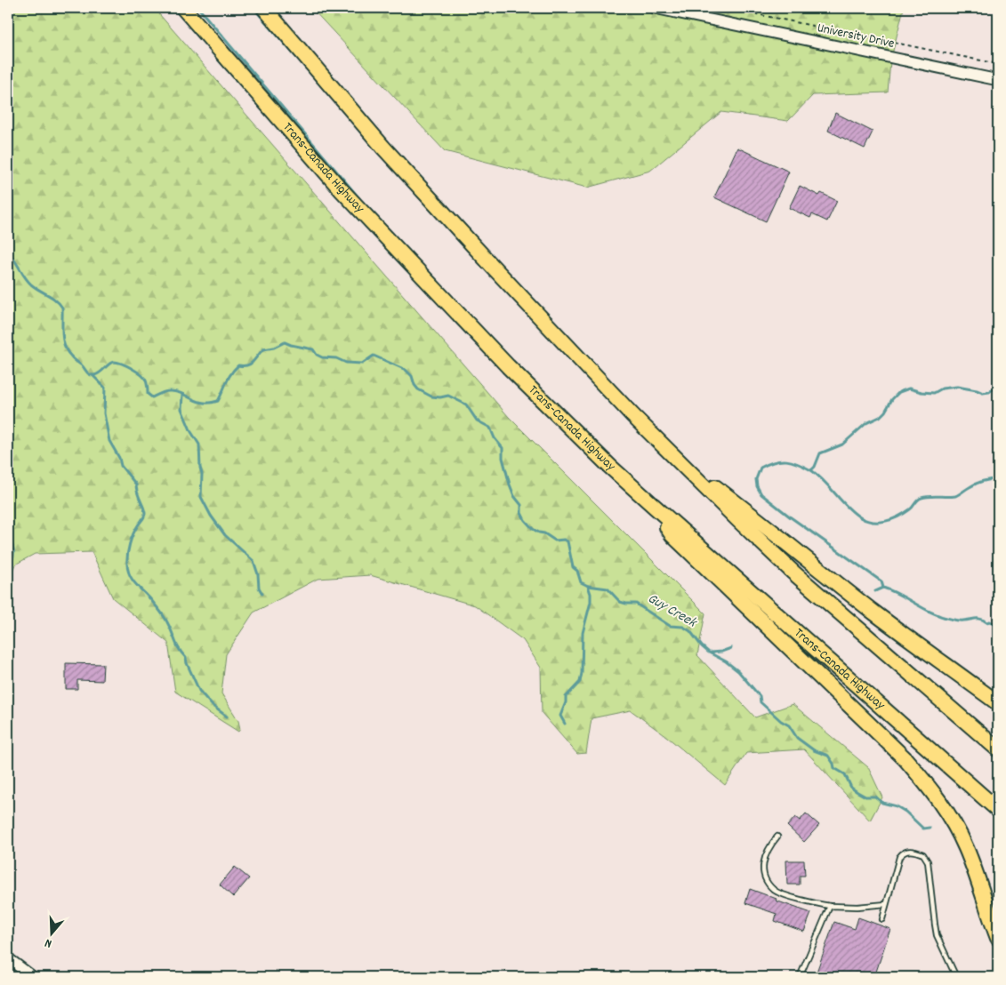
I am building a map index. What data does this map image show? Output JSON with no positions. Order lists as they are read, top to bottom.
{
  "streets": {
    "highway": ["Trans-Canada Highway"],
    "street": ["University Drive"]
  },
  "water": ["Guy Creek"],
  "north": "bottom"
}
